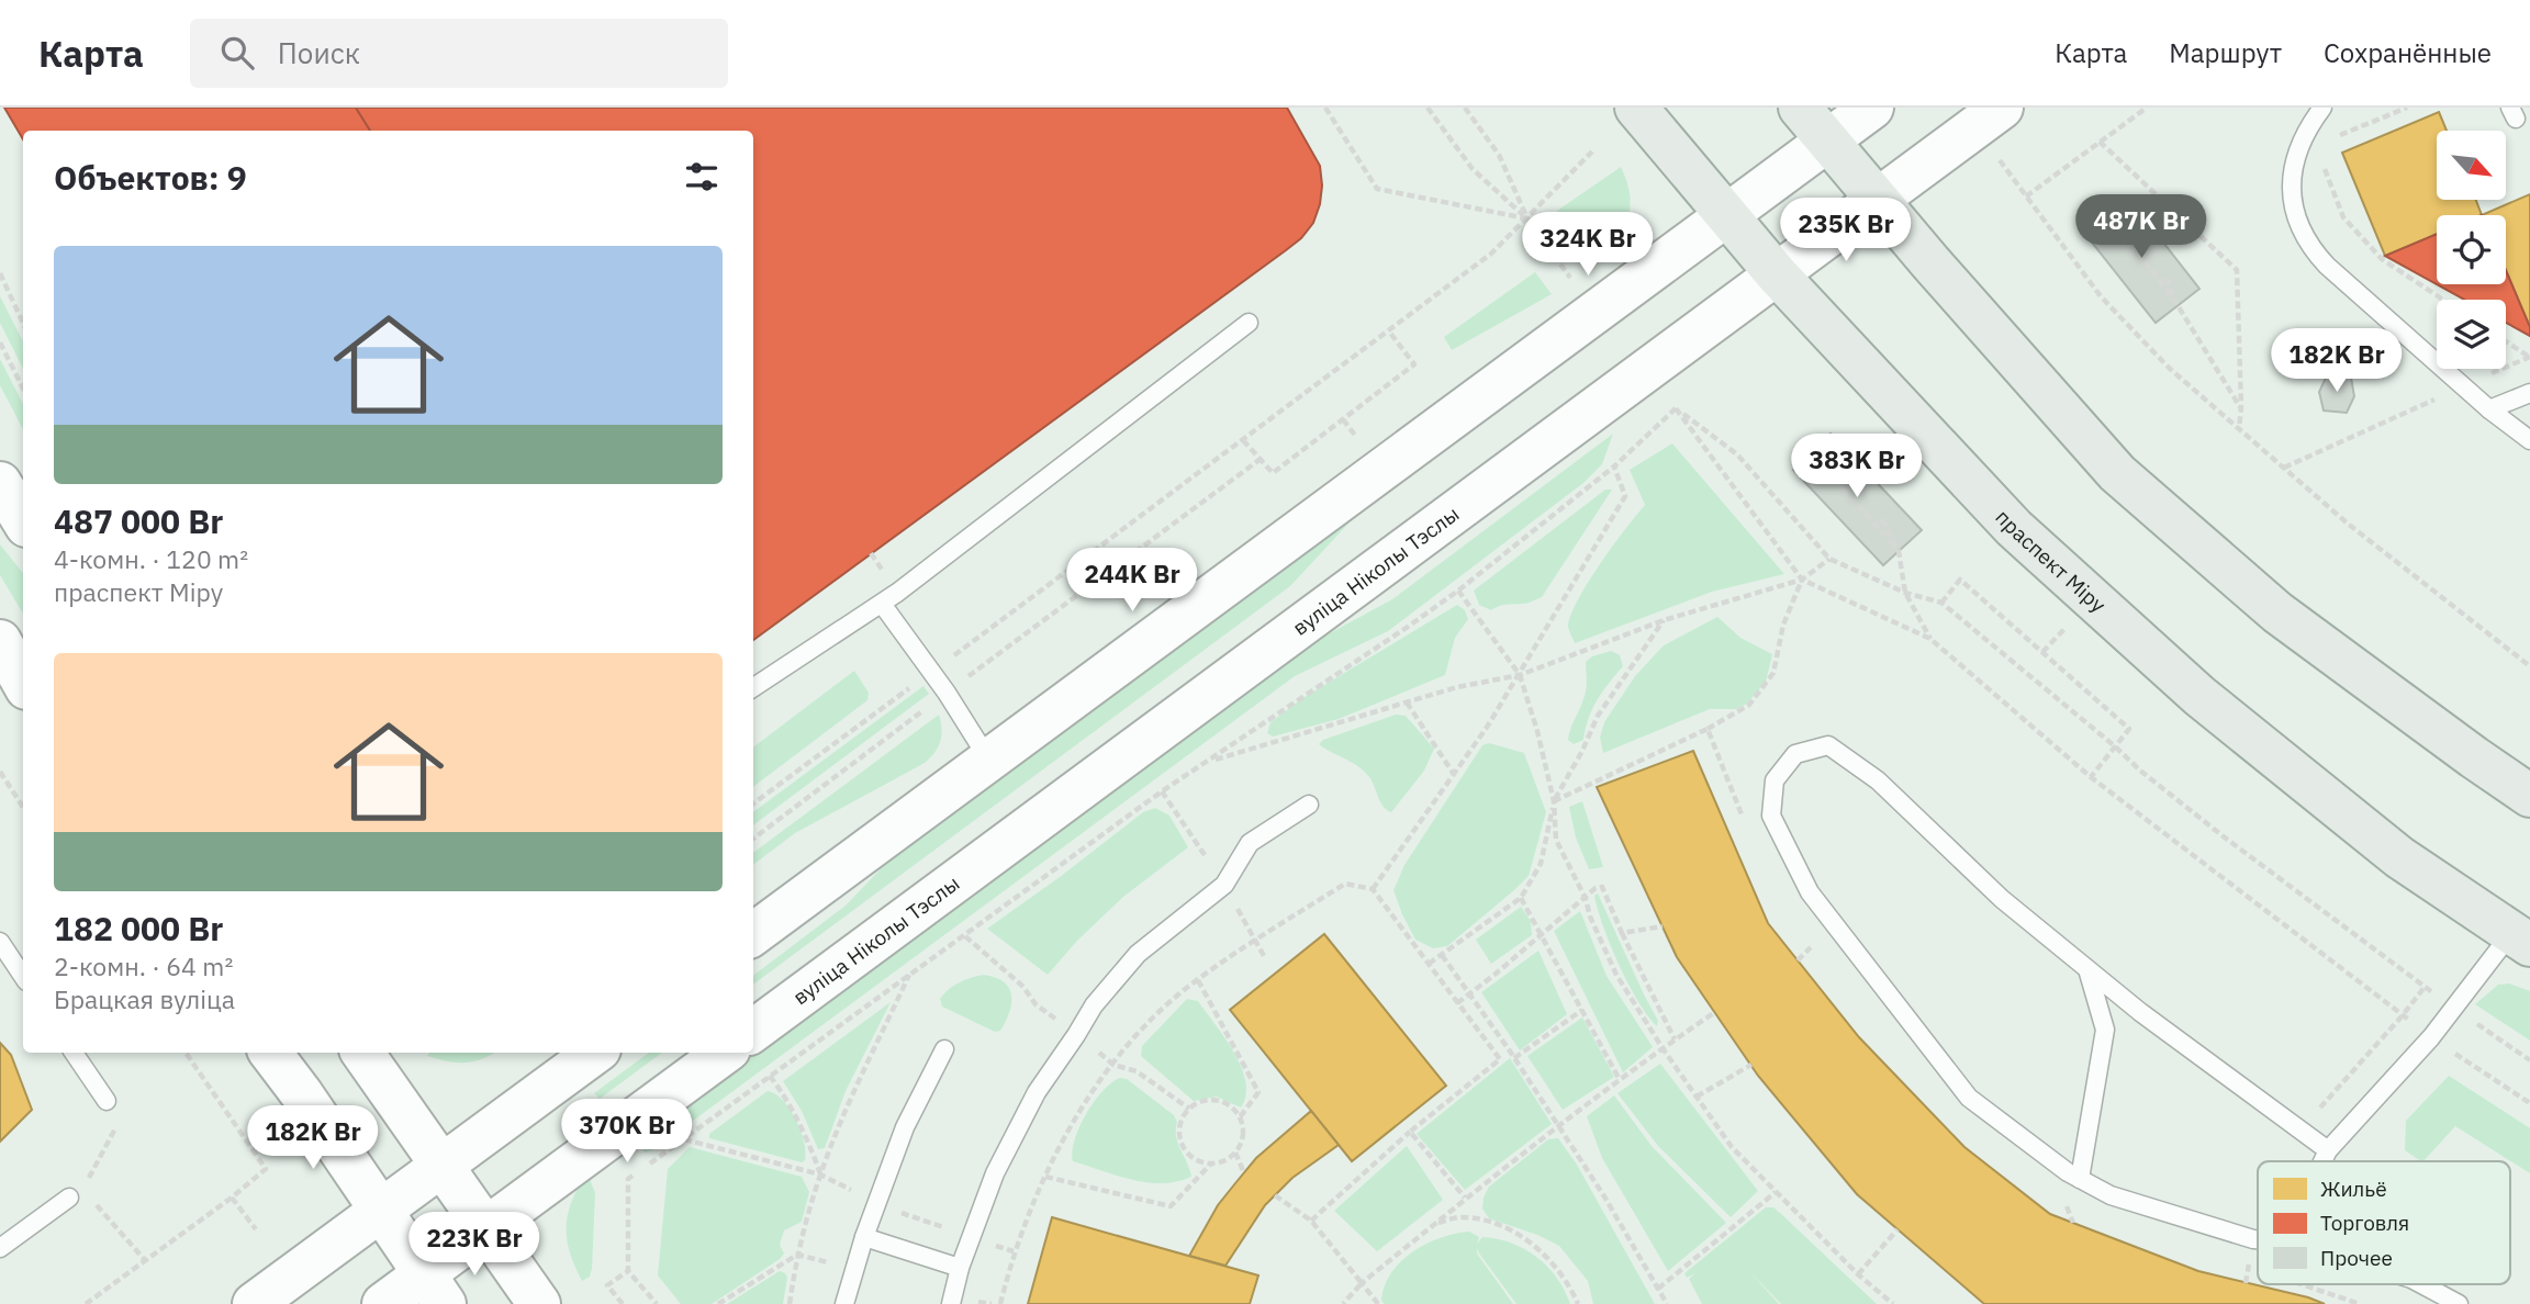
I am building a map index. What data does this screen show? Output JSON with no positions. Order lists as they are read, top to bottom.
{
  "streets": {
    "main road": ["праспект Міру", "вуліца Ніколы Тэслы"]
  },
  "crossings": [
    ["праспект Міру", "вуліца Ніколы Тэслы"]
  ],
  "legend": ["Жильё", "Торговля", "Прочее"],
  "north": "bottom right",
  "page": {
    "header": "Карта",
    "search": "Поиск",
    "nav": ["Карта", "Маршрут", "Сохранённые"],
    "heading": "Объектов: 9",
    "price": [
      "487K Br",
      "235K Br",
      "324K Br",
      "182K Br",
      "383K Br",
      "244K Br",
      "370K Br",
      "182K Br",
      "223K Br"
    ],
    "list": [
      {
        "name": "487 000 Br",
        "note": "4-комн. · 120 m² · праспект Міру"
      },
      {
        "name": "182 000 Br",
        "note": "2-комн. · 64 m² · Брацкая вуліца"
      }
    ]
  }
}
